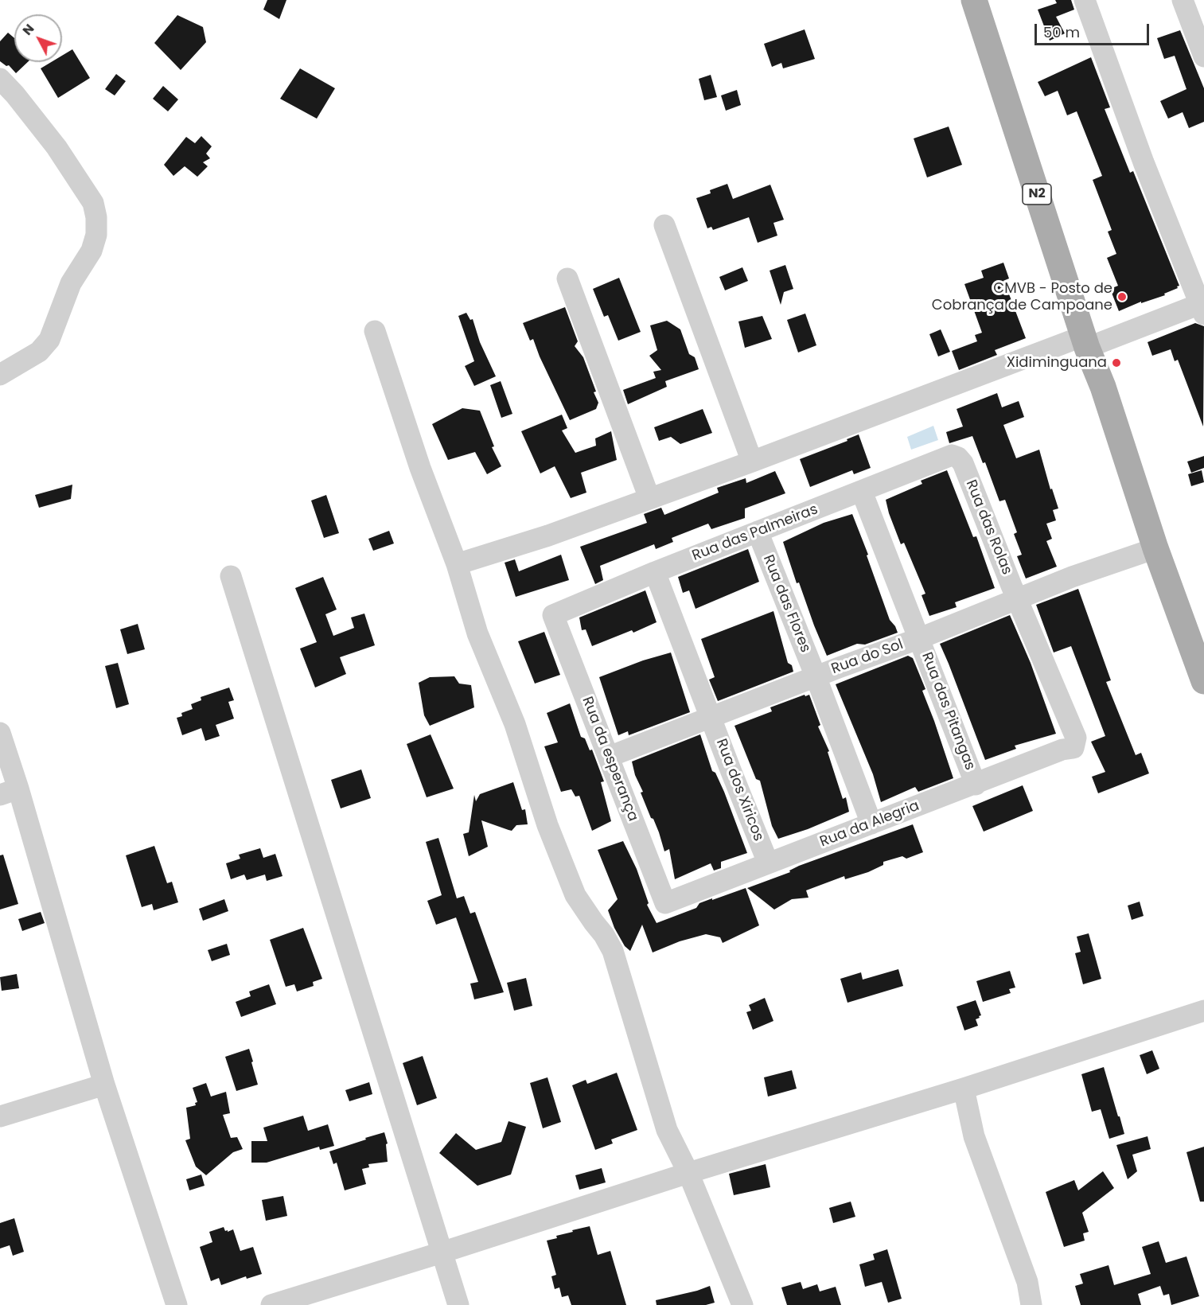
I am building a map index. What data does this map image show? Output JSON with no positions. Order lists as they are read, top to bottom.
{
  "streets": {
    "main road": ["N2"],
    "street": [
      "Rua das Rolas",
      "Rua das Palmeiras",
      "Rua das Flores",
      "Rua do Sol",
      "Rua das Pitangas",
      "Rua da esperança",
      "Rua dos Xiricos",
      "Rua da Alegria"
    ]
  },
  "crossings": [
    ["N2", "Rua do Sol"],
    ["Rua das Rolas", "Rua das Palmeiras"],
    ["Rua das Rolas", "Rua do Sol"],
    ["Rua das Rolas", "Rua da Alegria"],
    ["Rua das Palmeiras", "Rua das Flores"],
    ["Rua das Palmeiras", "Rua das Pitangas"],
    ["Rua das Palmeiras", "Rua da esperança"],
    ["Rua das Palmeiras", "Rua dos Xiricos"],
    ["Rua das Flores", "Rua do Sol"],
    ["Rua das Flores", "Rua da Alegria"],
    ["Rua do Sol", "Rua das Pitangas"],
    ["Rua do Sol", "Rua da esperança"],
    ["Rua do Sol", "Rua dos Xiricos"],
    ["Rua das Pitangas", "Rua da Alegria"],
    ["Rua da esperança", "Rua da Alegria"],
    ["Rua dos Xiricos", "Rua da Alegria"]
  ],
  "places": ["CMVB - Posto de Cobrança de Campoane", "Xidiminguana"],
  "scale_bar": "50 m",
  "north": "top left"
}
